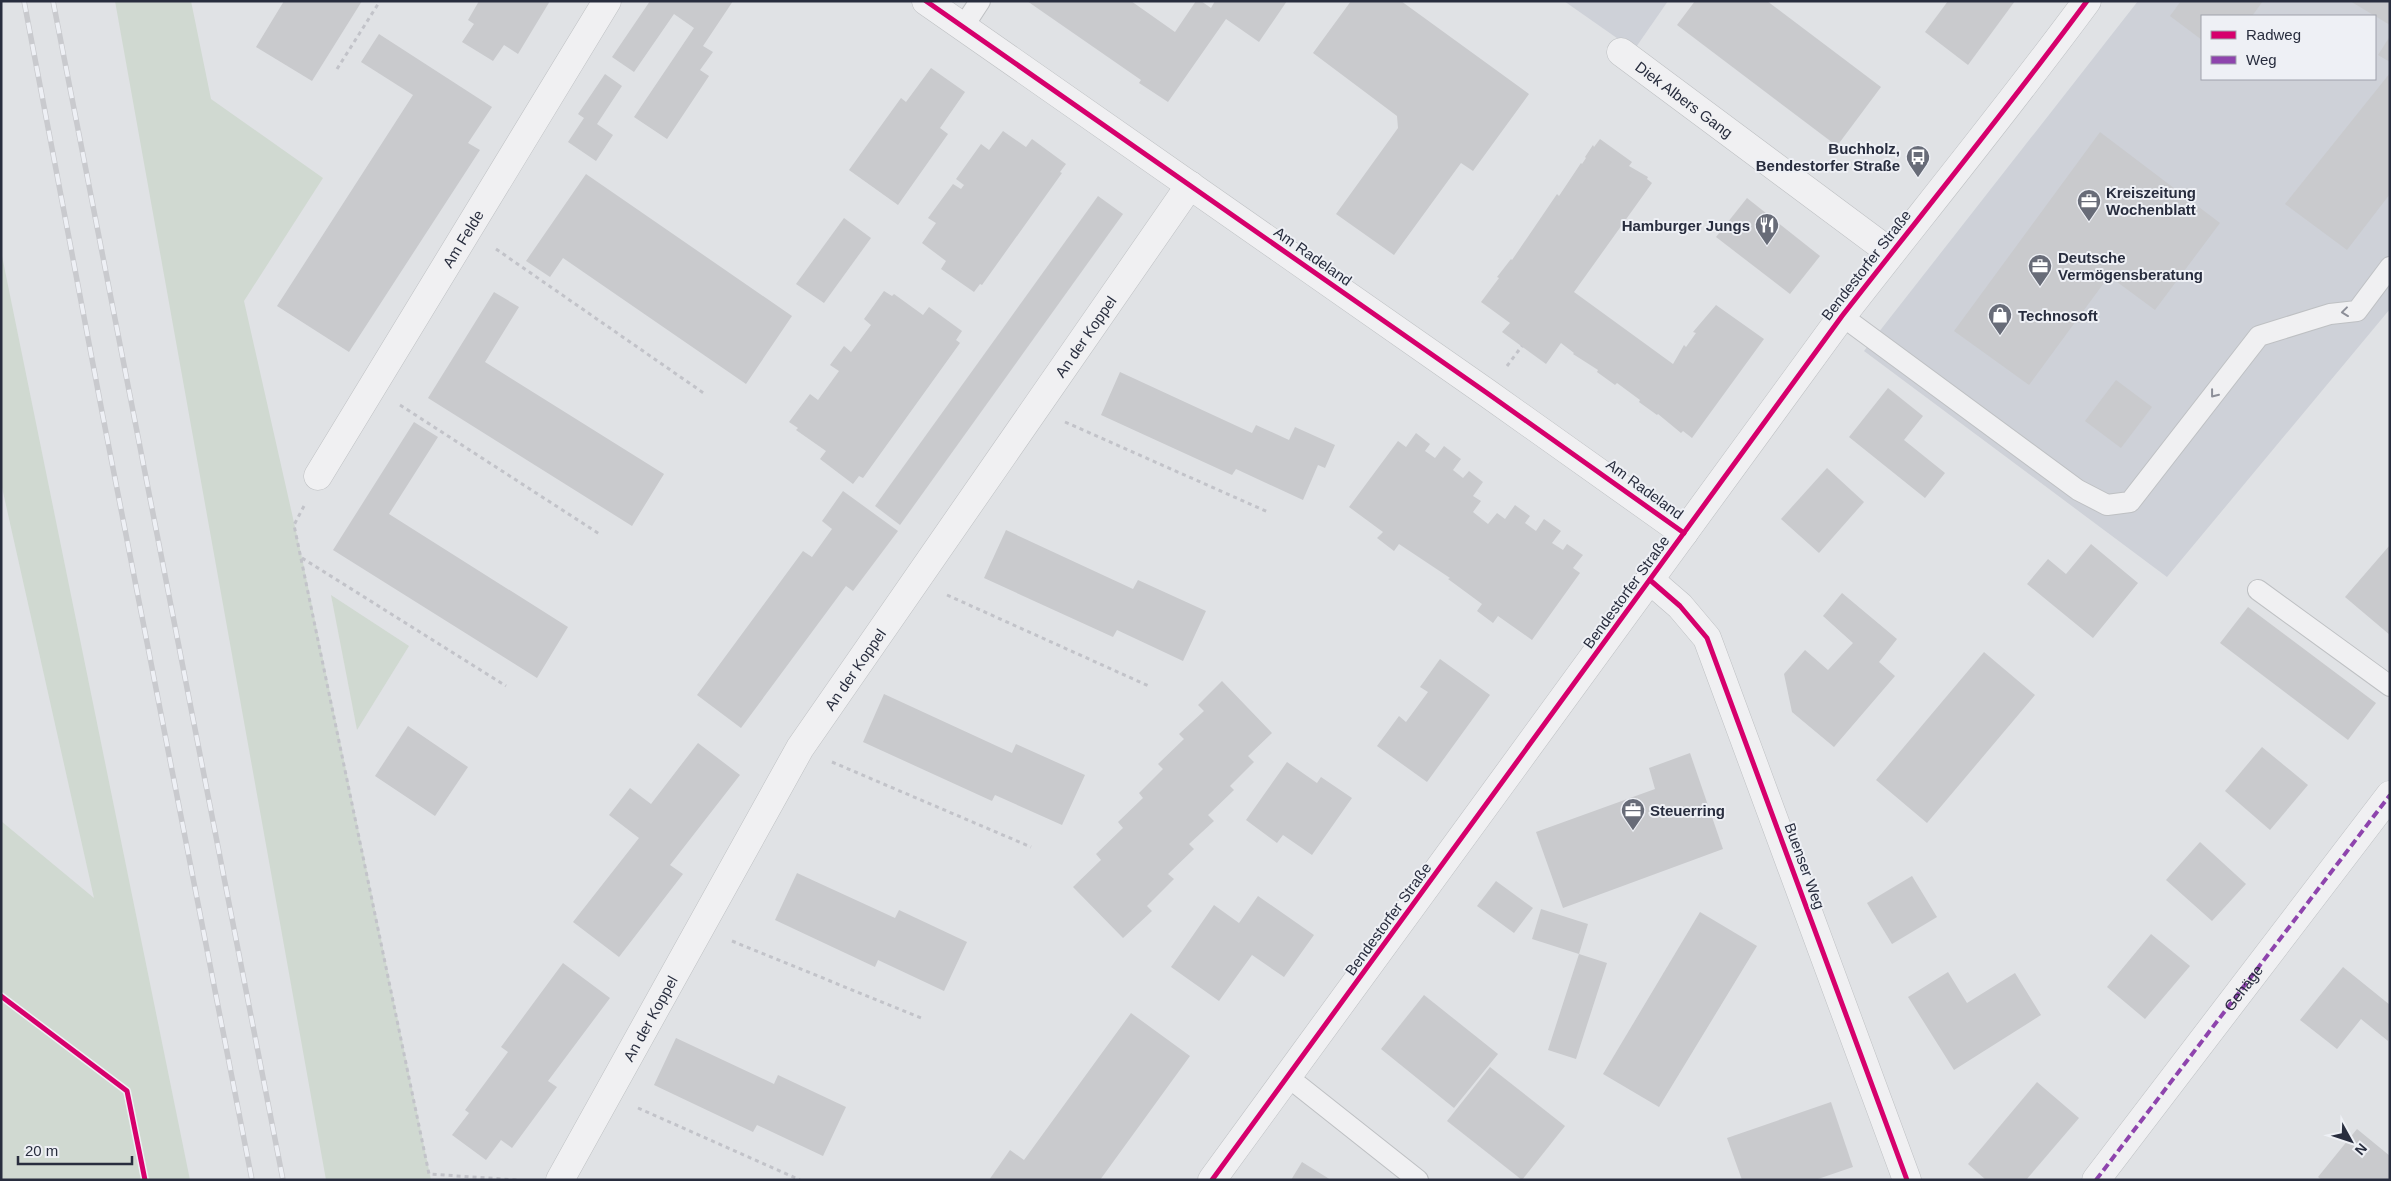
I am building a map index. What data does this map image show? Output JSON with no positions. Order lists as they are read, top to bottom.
{
  "streets": {
    "street": [
      "Diek Albers Gang",
      "Am Felde",
      "Am Radeland",
      "Bendestorfer Straße",
      "An der Koppel",
      "Buenser Weg",
      "Gehäge"
    ]
  },
  "crossings": [
    ["Diek Albers Gang", "Bendestorfer Straße"],
    ["Am Radeland", "Bendestorfer Straße"],
    ["Am Radeland", "An der Koppel"],
    ["Bendestorfer Straße", "Buenser Weg"]
  ],
  "places": {
    "bus stop": ["Buchholz, Bendestorfer Straße"],
    "office": ["Kreiszeitung Wochenblatt", "Deutsche Vermögensberatung", "Steuerring"],
    "restaurant": ["Hamburger Jungs"],
    "shop": ["Technosoft"]
  },
  "legend": ["Radweg", "Weg"],
  "scale_bar": "20 m",
  "north": "bottom right"
}
